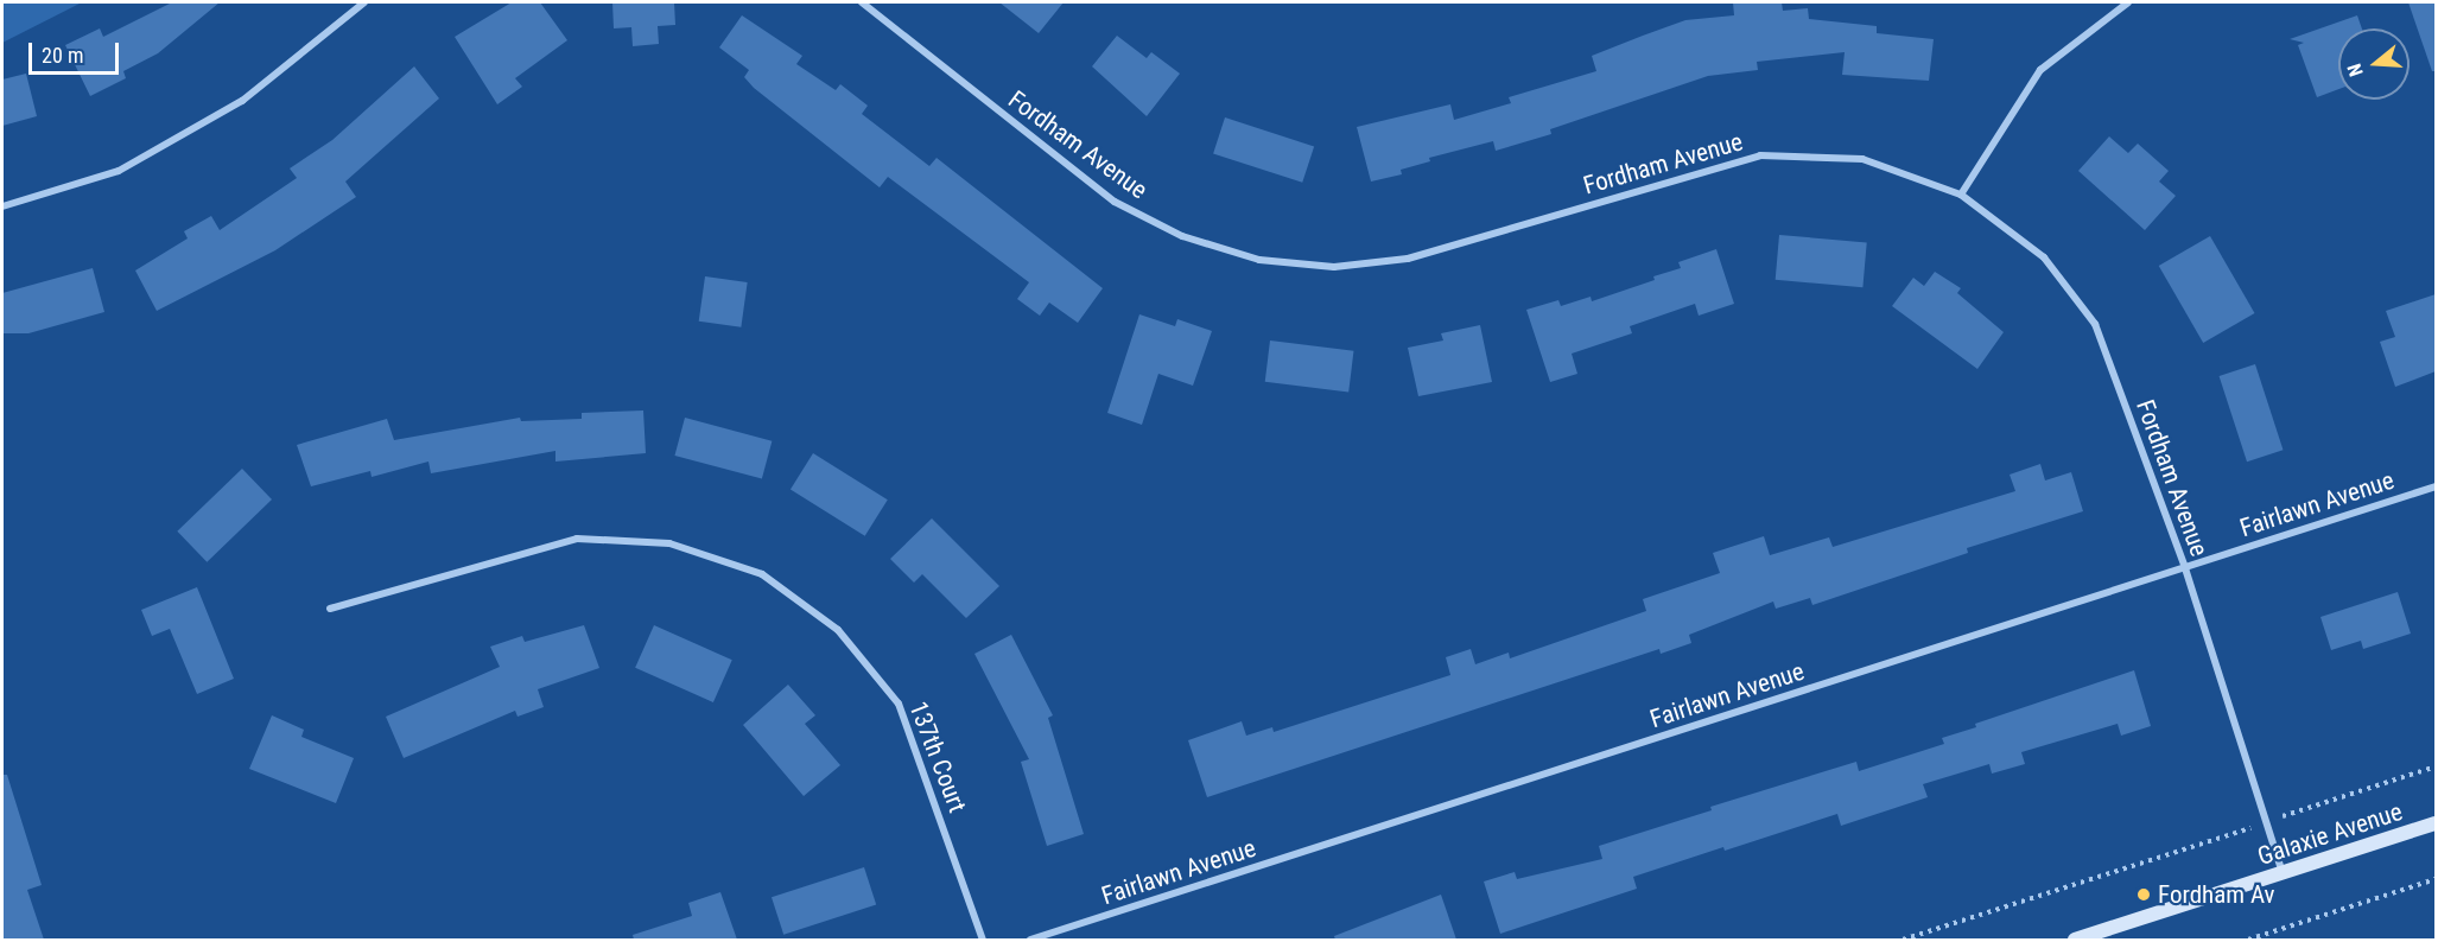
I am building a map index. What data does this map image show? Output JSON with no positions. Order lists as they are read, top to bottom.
{
  "streets": {
    "street": [
      "Fordham Avenue",
      "Fairlawn Avenue",
      "137th Court",
      "Galaxie Avenue"
    ]
  },
  "crossings": [
    ["Fordham Avenue", "Fairlawn Avenue"],
    ["Fordham Avenue", "Galaxie Avenue"]
  ],
  "places": ["Fordham Av"],
  "scale_bar": "20 m",
  "north": "left"
}
